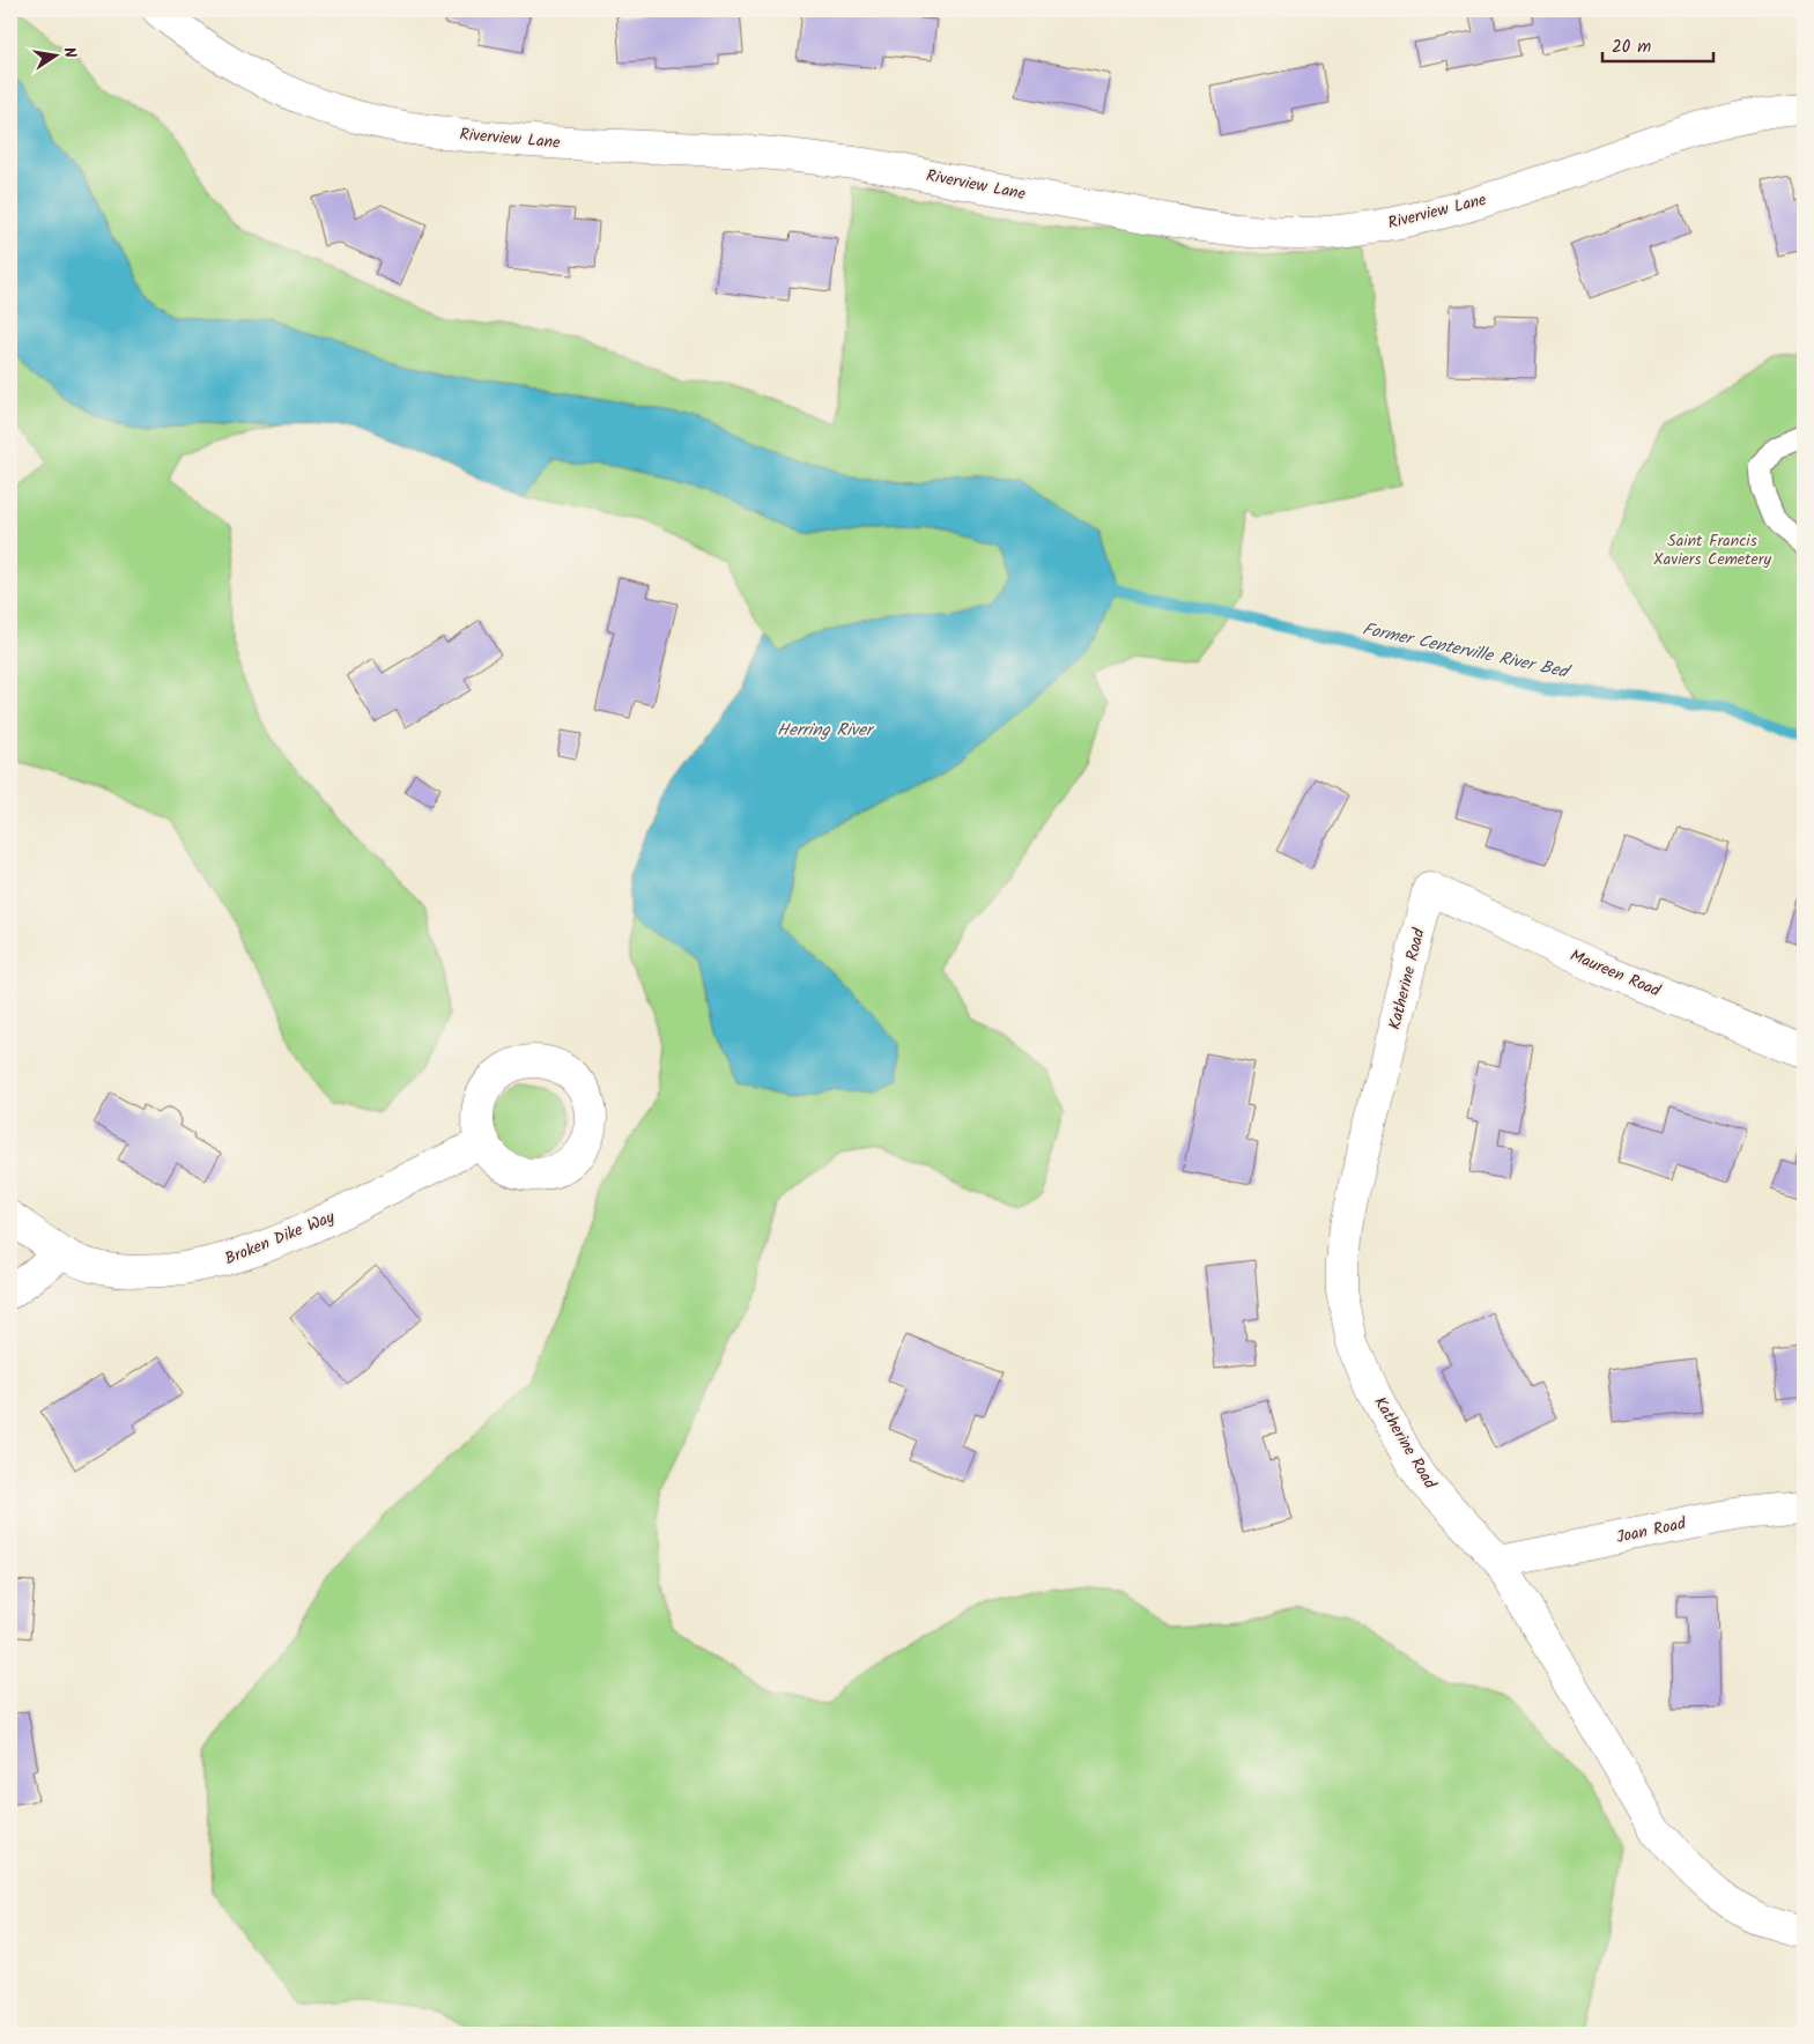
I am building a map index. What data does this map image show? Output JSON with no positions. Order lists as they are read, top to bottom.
{
  "streets": {
    "street": [
      "Riverview Lane",
      "Maureen Road",
      "Katherine Road",
      "Broken Dike Way",
      "Joan Road"
    ]
  },
  "crossings": [
    ["Maureen Road", "Katherine Road"],
    ["Katherine Road", "Joan Road"]
  ],
  "water": ["Former Centerville River Bed", "Herring River"],
  "parks": ["Saint Francis Xaviers Cemetery"],
  "scale_bar": "20 m",
  "north": "right"
}
